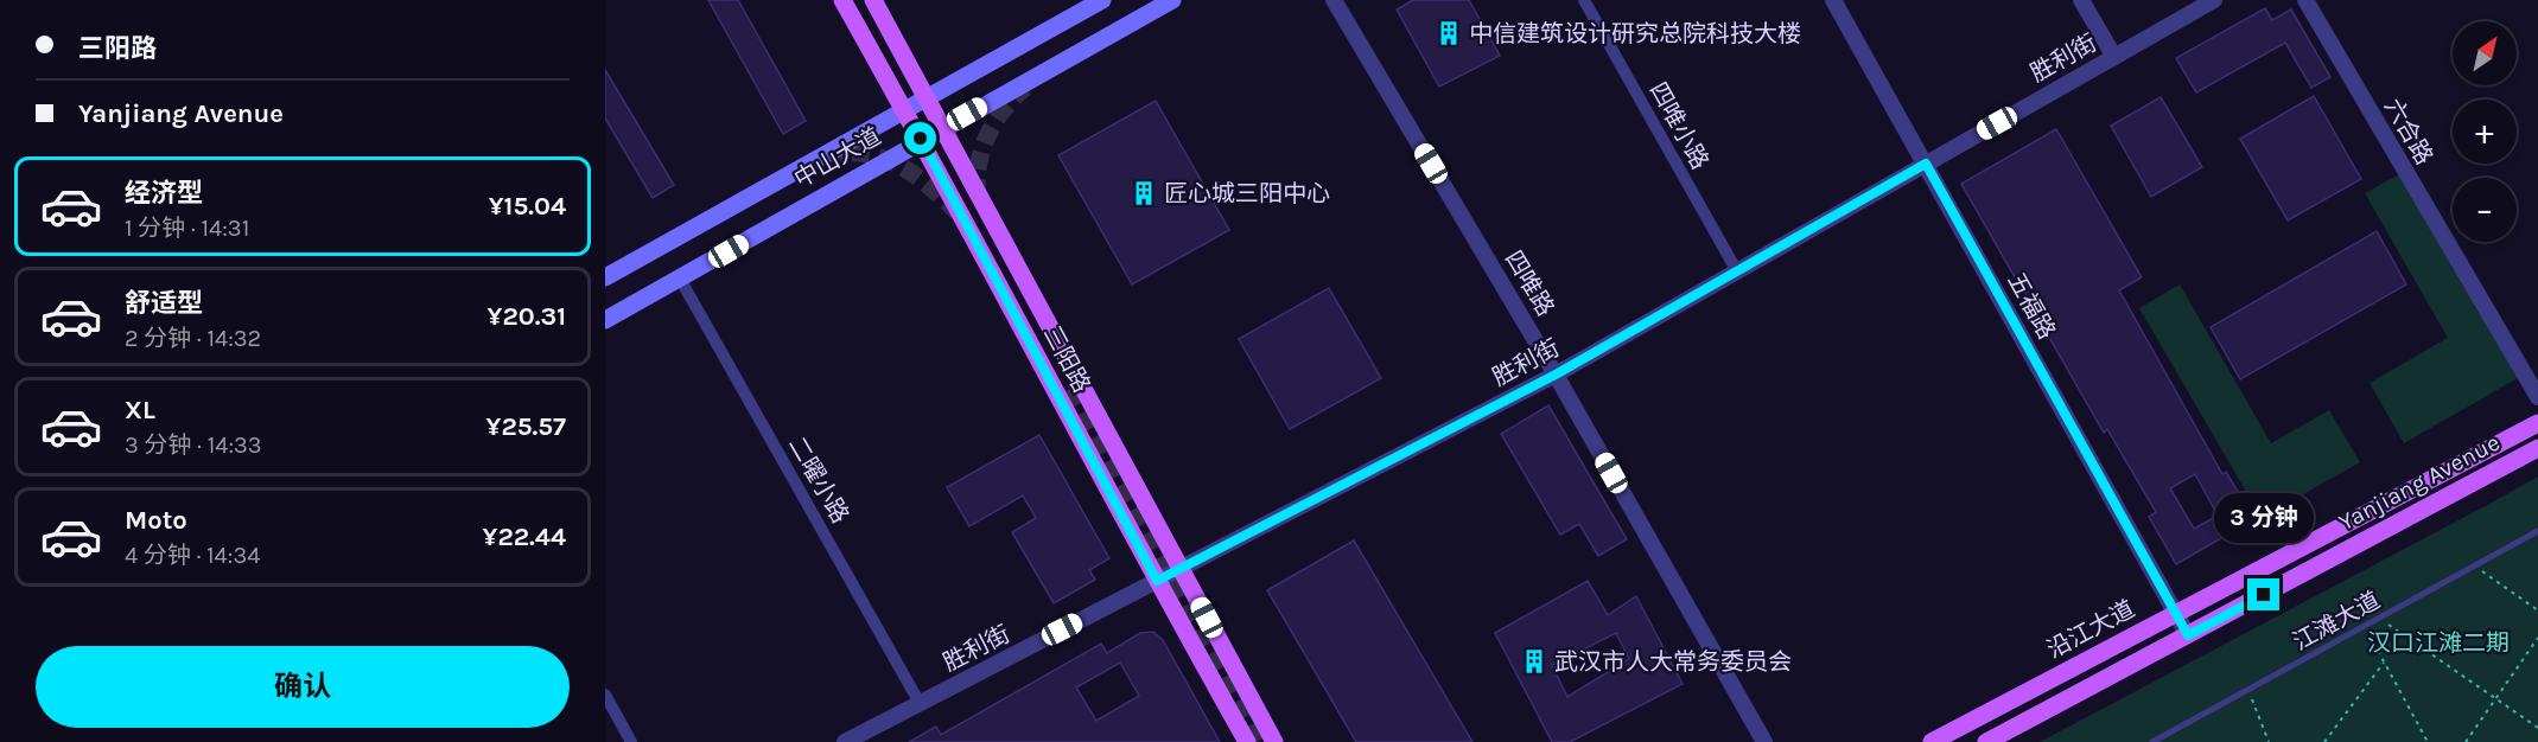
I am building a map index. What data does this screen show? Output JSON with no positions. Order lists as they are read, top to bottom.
{
  "streets": {
    "main road": [
      "中山大道",
      "三阳路",
      "Yanjiang Avenue",
      "沿江大道"
    ],
    "street": [
      "胜利街",
      "四唯小路",
      "六合路",
      "四唯路",
      "五福路",
      "二曜小路"
    ],
    "lane": ["江滩大道"]
  },
  "crossings": [
    ["胜利街", "四唯小路"],
    ["胜利街", "四唯路"],
    ["胜利街", "五福路"],
    ["胜利街", "三阳路"],
    ["胜利街", "二曜小路"],
    ["中山大道", "三阳路"],
    ["中山大道", "二曜小路"],
    ["五福路", "Yanjiang Avenue"],
    ["五福路", "沿江大道"]
  ],
  "parks": ["汉口江滩二期"],
  "places": {
    "building": ["中信建筑设计研究总院科技大楼", "匠心城三阳中心", "武汉市人大常务委员会"]
  },
  "north": "top right",
  "page": {
    "banner": ["三阳路", "Yanjiang Avenue"],
    "map_buttons": ["+", "−"],
    "list": [
      {
        "name": "经济型",
        "note": "1 分钟 · 14:31",
        "value": "¥15.04"
      },
      {
        "name": "舒适型",
        "note": "2 分钟 · 14:32",
        "value": "¥20.31"
      },
      {
        "name": "XL",
        "note": "3 分钟 · 14:33",
        "value": "¥25.57"
      },
      {
        "name": "Moto",
        "note": "4 分钟 · 14:34",
        "value": "¥22.44"
      }
    ],
    "bubble": "3 分钟",
    "buttons": "确认"
  }
}
